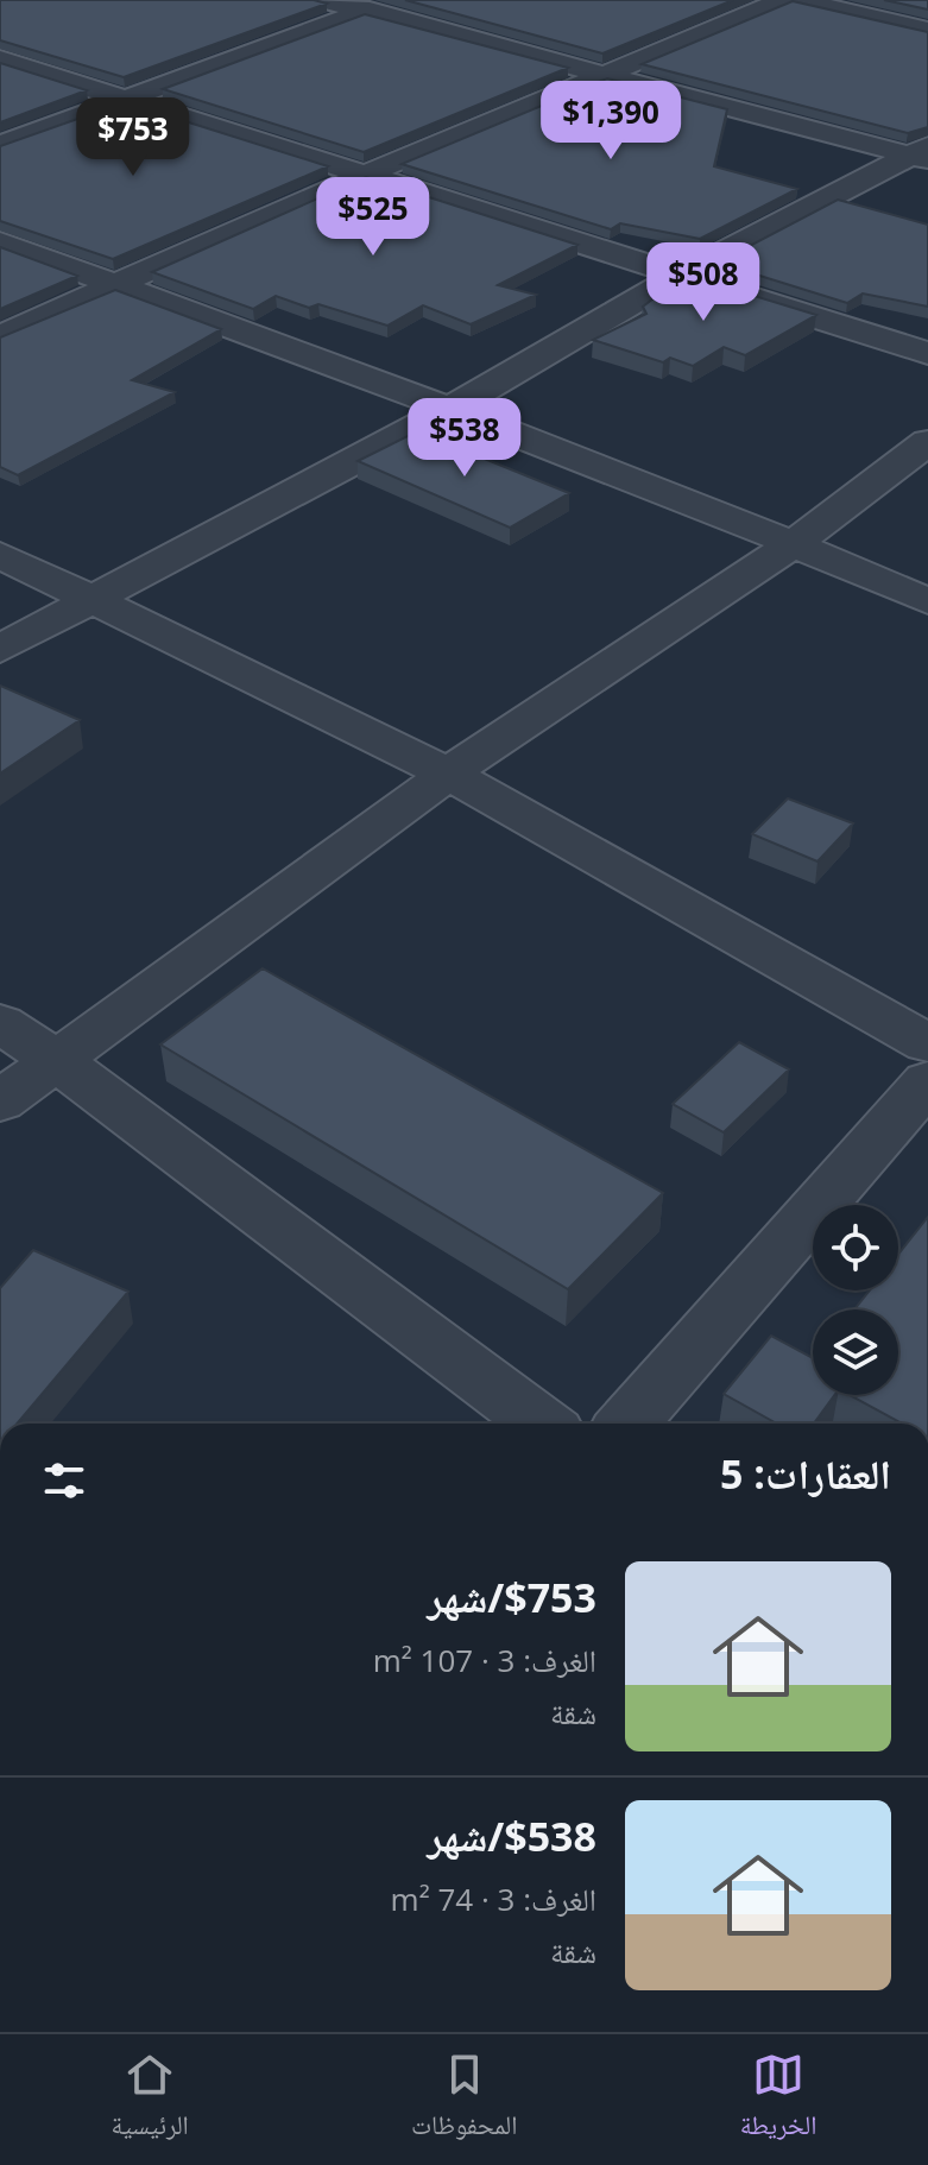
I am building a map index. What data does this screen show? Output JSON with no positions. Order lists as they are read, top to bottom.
{
  "page": {
    "price": [
      "$1,390",
      "$753",
      "$525",
      "$508",
      "$538"
    ],
    "heading": "العقارات: 5",
    "list": [
      {
        "name": "$753/شهر",
        "note": "الغرف: 3 · 107 m² · شقة"
      },
      {
        "name": "$538/شهر",
        "note": "الغرف: 3 · 74 m² · شقة"
      }
    ],
    "tabs": ["الخريطة", "المحفوظات", "الرئيسية"]
  }
}
